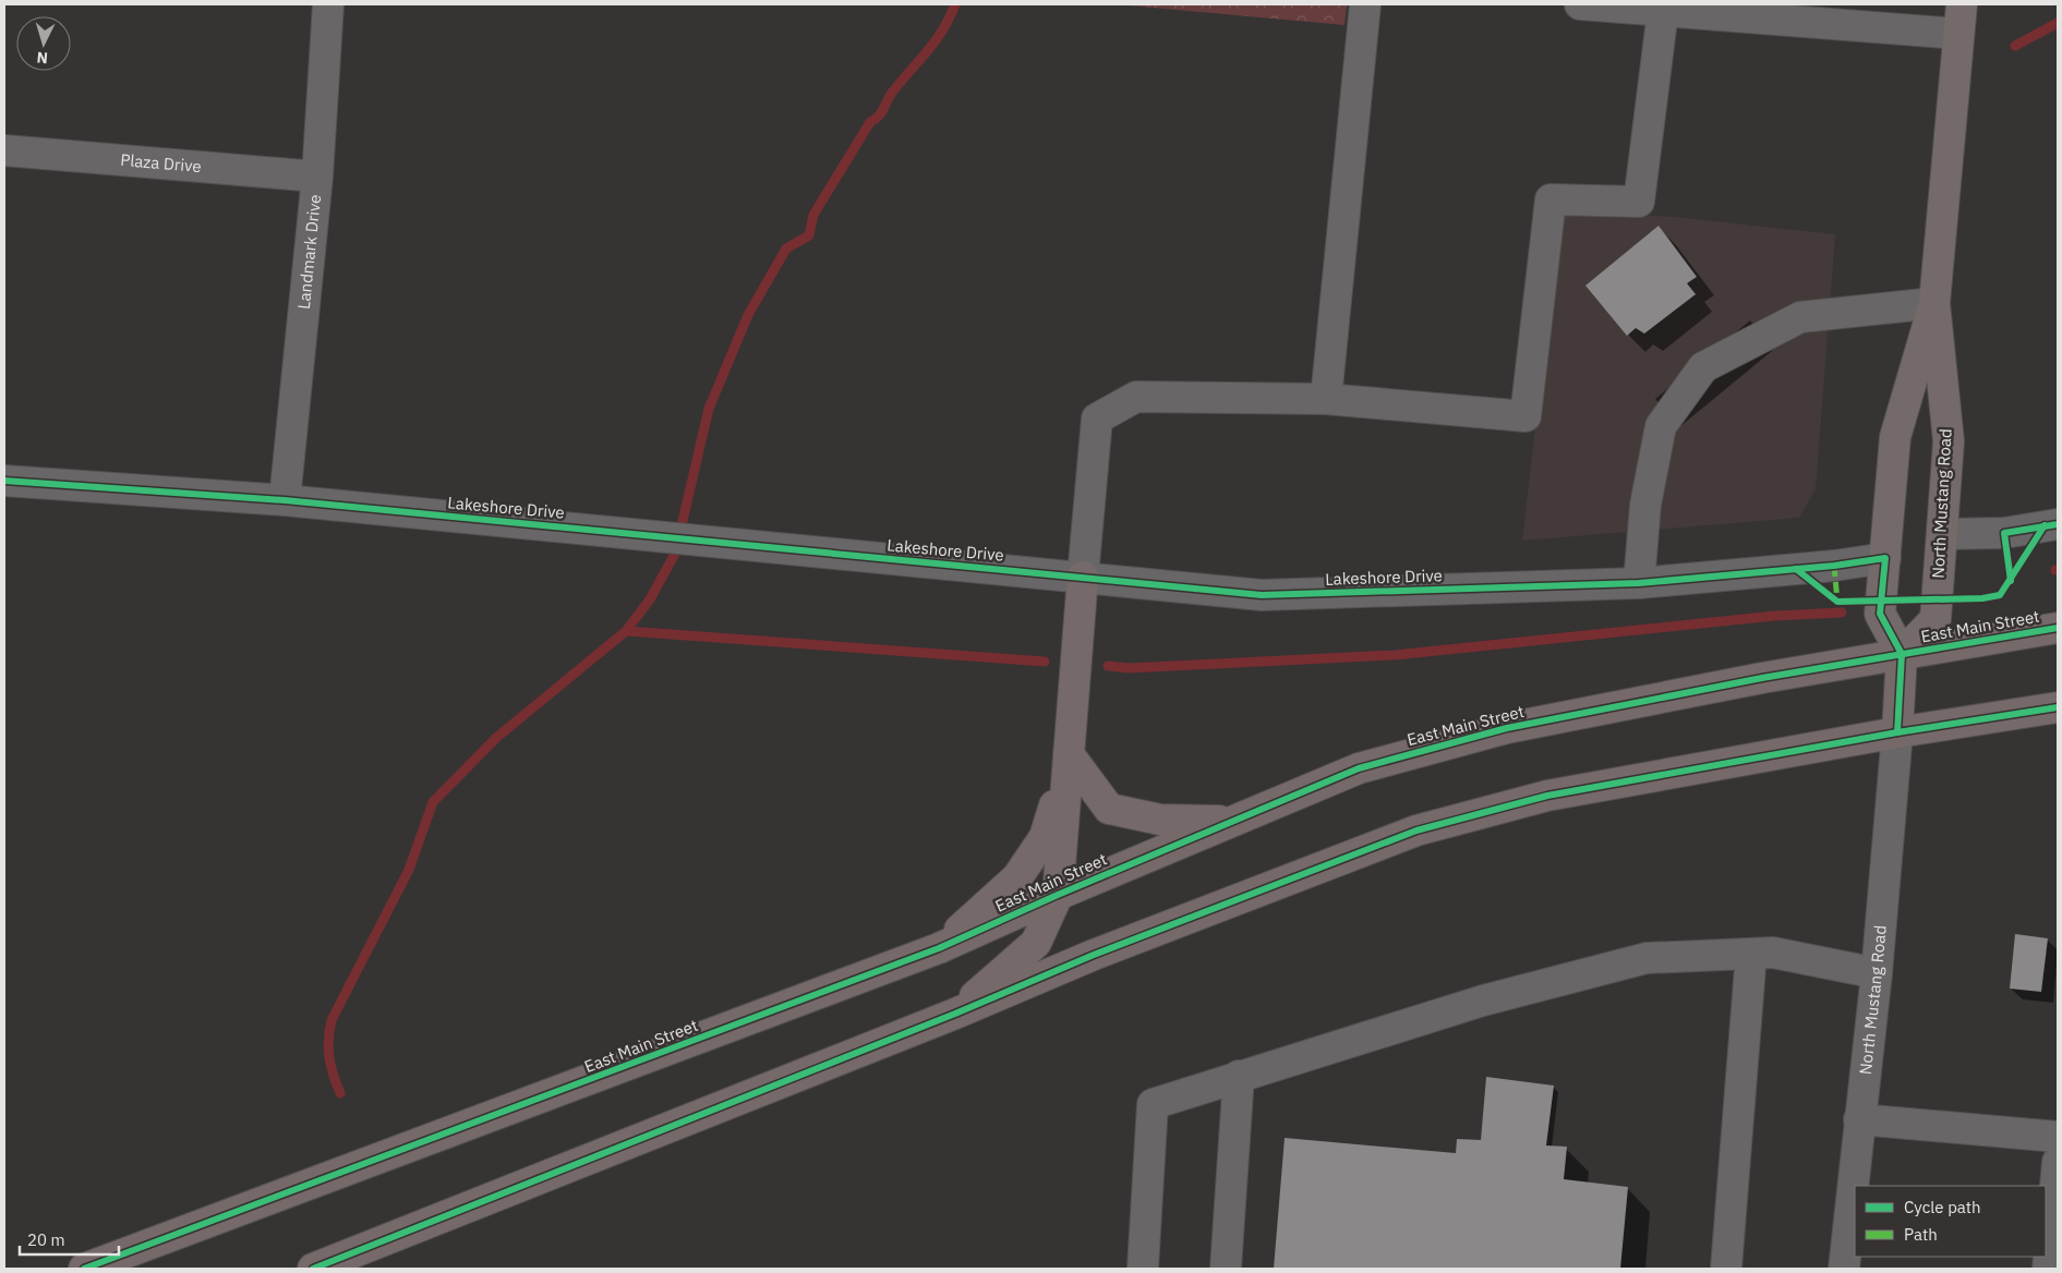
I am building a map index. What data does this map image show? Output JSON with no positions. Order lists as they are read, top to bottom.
{
  "streets": {
    "highway": ["East Main Street"],
    "main road": ["North Mustang Road"],
    "street": ["Plaza Drive", "Landmark Drive", "Lakeshore Drive"]
  },
  "crossings": [
    ["Plaza Drive", "Landmark Drive"],
    ["Landmark Drive", "Lakeshore Drive"],
    ["North Mustang Road", "Lakeshore Drive"],
    ["North Mustang Road", "East Main Street"]
  ],
  "legend": ["Cycle path", "Path"],
  "scale_bar": "20 m",
  "north": "bottom"
}
